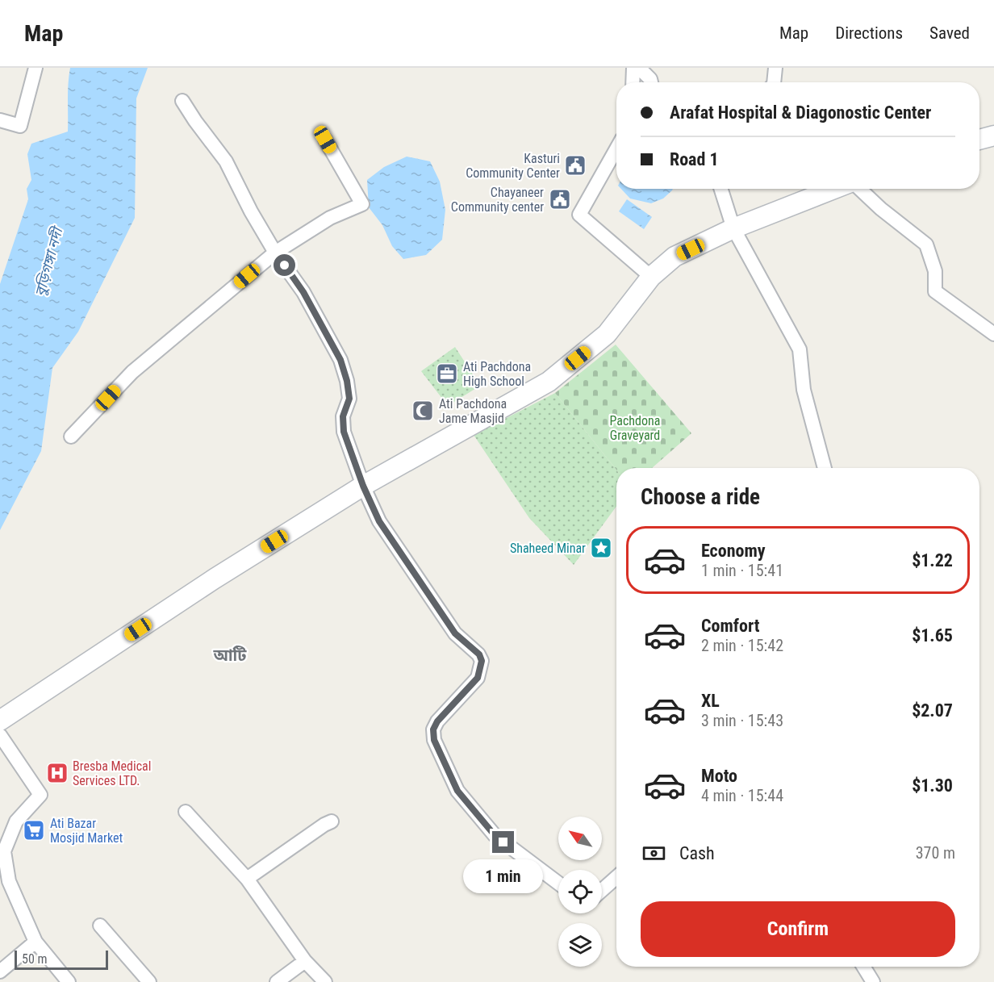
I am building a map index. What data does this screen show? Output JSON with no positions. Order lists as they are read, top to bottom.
{
  "districts": ["আটি"],
  "water": ["বুড়িগঙ্গা নদী"],
  "parks": ["Pachdona Graveyard"],
  "places": {
    "public building": ["Kasturi Community Center", "Chayaneer Community center"],
    "office": ["Ati Pachdona High School"],
    "mosque": ["Ati Pachdona Jame Masjid"],
    "place": ["Shaheed Minar"],
    "hospital": ["Bresba Medical Services LTD."],
    "supermarket": ["Ati Bazar Mosjid Market"]
  },
  "scale_bar": "50 m",
  "north": "top left",
  "page": {
    "header": "Map",
    "nav": ["Map", "Directions", "Saved"],
    "banner": ["Arafat Hospital & Diagonostic Center", "Road 1"],
    "heading": "Choose a ride",
    "list": [
      {
        "name": "Economy",
        "note": "1 min · 15:41",
        "value": "$1.22"
      },
      {
        "name": "Comfort",
        "note": "2 min · 15:42",
        "value": "$1.65"
      },
      {
        "name": "XL",
        "note": "3 min · 15:43",
        "value": "$2.07"
      },
      {
        "name": "Moto",
        "note": "4 min · 15:44",
        "value": "$1.30"
      }
    ],
    "pay": ["Cash", "370 m"],
    "bubble": "1 min",
    "buttons": "Confirm",
    "scale": "50 m"
  }
}
